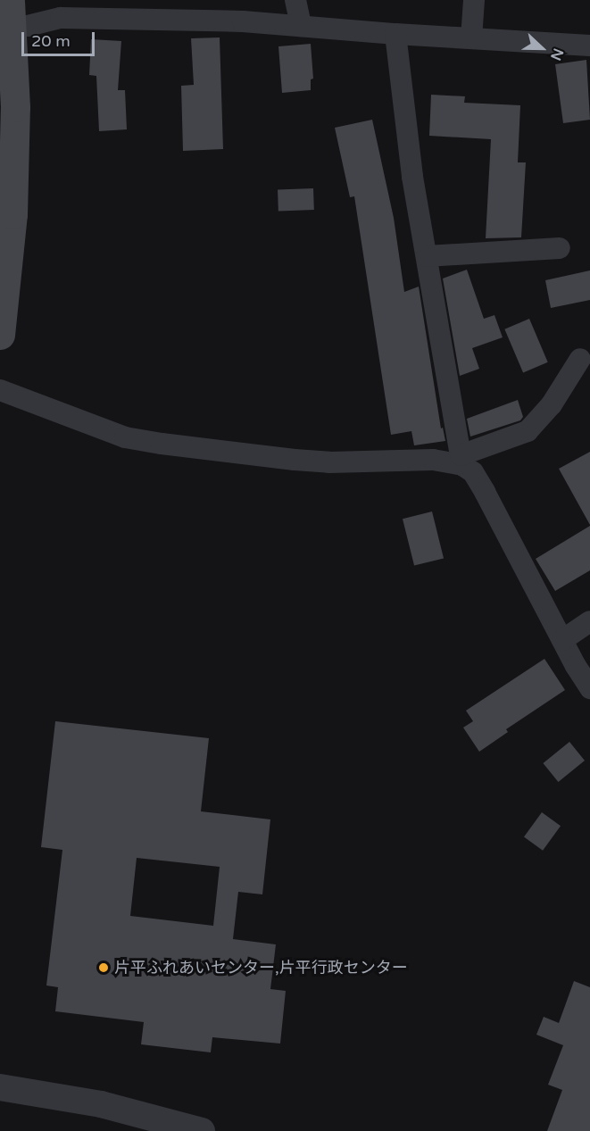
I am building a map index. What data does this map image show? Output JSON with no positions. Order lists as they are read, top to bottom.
{
  "places": ["片平ふれあいセンター,片平行政センター"],
  "scale_bar": "20 m",
  "north": "right"
}
